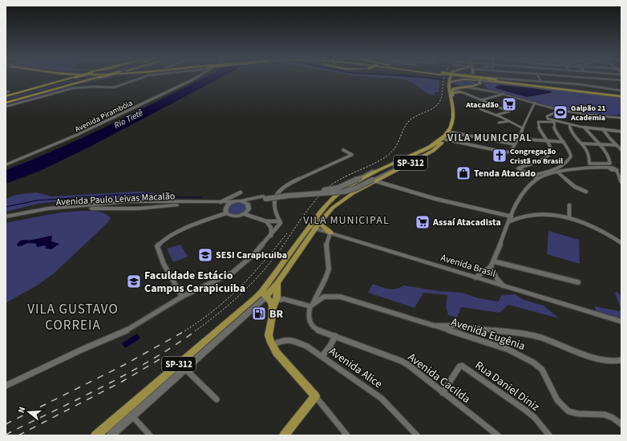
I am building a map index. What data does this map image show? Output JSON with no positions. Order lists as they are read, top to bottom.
{
  "streets": {
    "main road": [
      "Avenida Pirambóia",
      "SP-312",
      "Avenida Paulo Leivas Macalão",
      "Avenida Brasil"
    ],
    "street": [
      "Avenida Eugênia",
      "Avenida Alice",
      "Avenida Cacilda",
      "Rua Daniel Diniz"
    ]
  },
  "crossings": [
    ["SP-312", "Avenida Brasil"],
    ["Avenida Eugênia", "Avenida Cacilda"],
    ["Avenida Cacilda", "Rua Daniel Diniz"]
  ],
  "districts": ["VILA MUNICIPAL", "VILA MUNICIPAL", "VILA GUSTAVO CORREIA"],
  "water": ["Rio Tietê"],
  "places": {
    "supermarket": ["Atacadão", "Assaí Atacadista"],
    "sports": ["Galpão 21 Academia"],
    "church": ["Congregação Cristã no Brasil"],
    "shop": ["Tenda Atacado"],
    "school or university": ["SESI Carapicuiba", "Faculdade Estácio Campus Carapicuiba"],
    "fuel station": ["BR"]
  },
  "north": "left"
}
